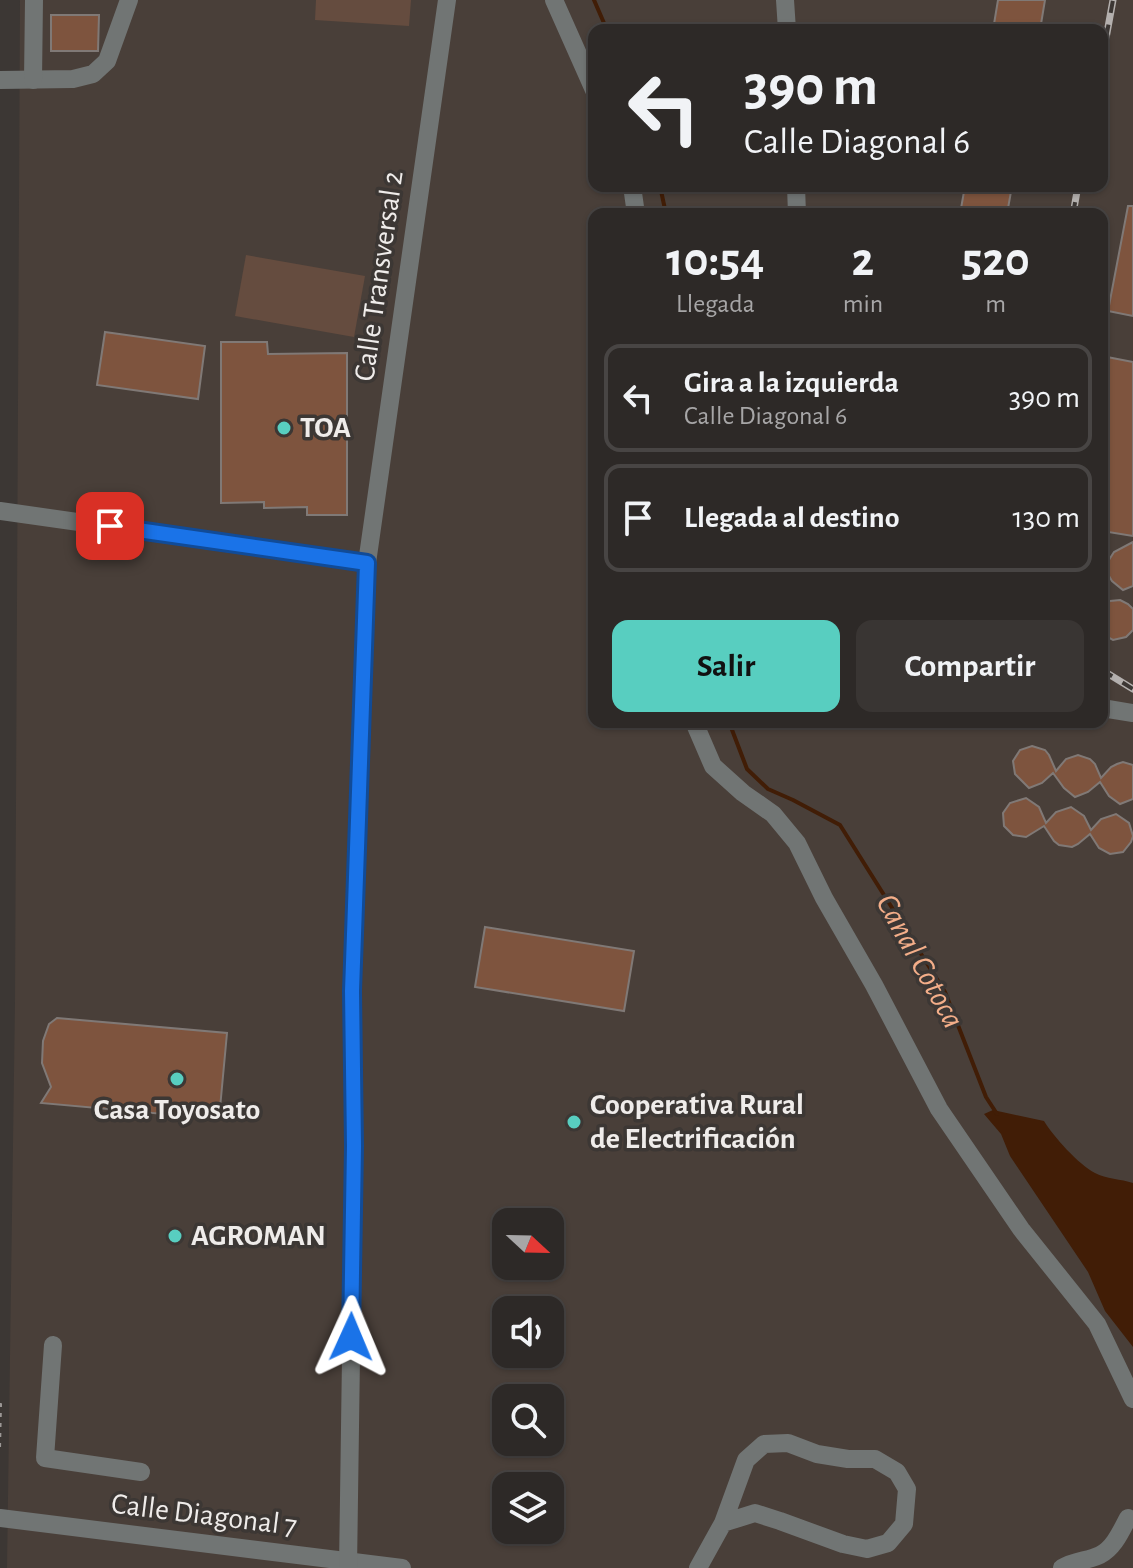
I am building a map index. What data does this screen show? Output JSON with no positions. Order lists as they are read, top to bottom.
{
  "streets": {
    "street": ["Calle Transversal 2", "Calle Diagonal 7"]
  },
  "crossings": [
    ["Calle Transversal 2", "Calle Diagonal 7"]
  ],
  "water": ["Canal Cotoca"],
  "places": [
    "TOA",
    "Casa Toyosato",
    "Cooperativa Rural de Electrificación",
    "AGROMAN"
  ],
  "north": "right",
  "page": {
    "turn": ["390 m", "Calle Diagonal 6"],
    "eta": [
      "10:54",
      "Llegada",
      "2",
      "min",
      "520",
      "m"
    ],
    "list": [
      {
        "name": "Gira a la izquierda",
        "note": "Calle Diagonal 6",
        "value": "390 m"
      },
      {
        "name": "Llegada al destino",
        "value": "130 m"
      }
    ],
    "buttons": ["Salir", "Compartir"]
  }
}
